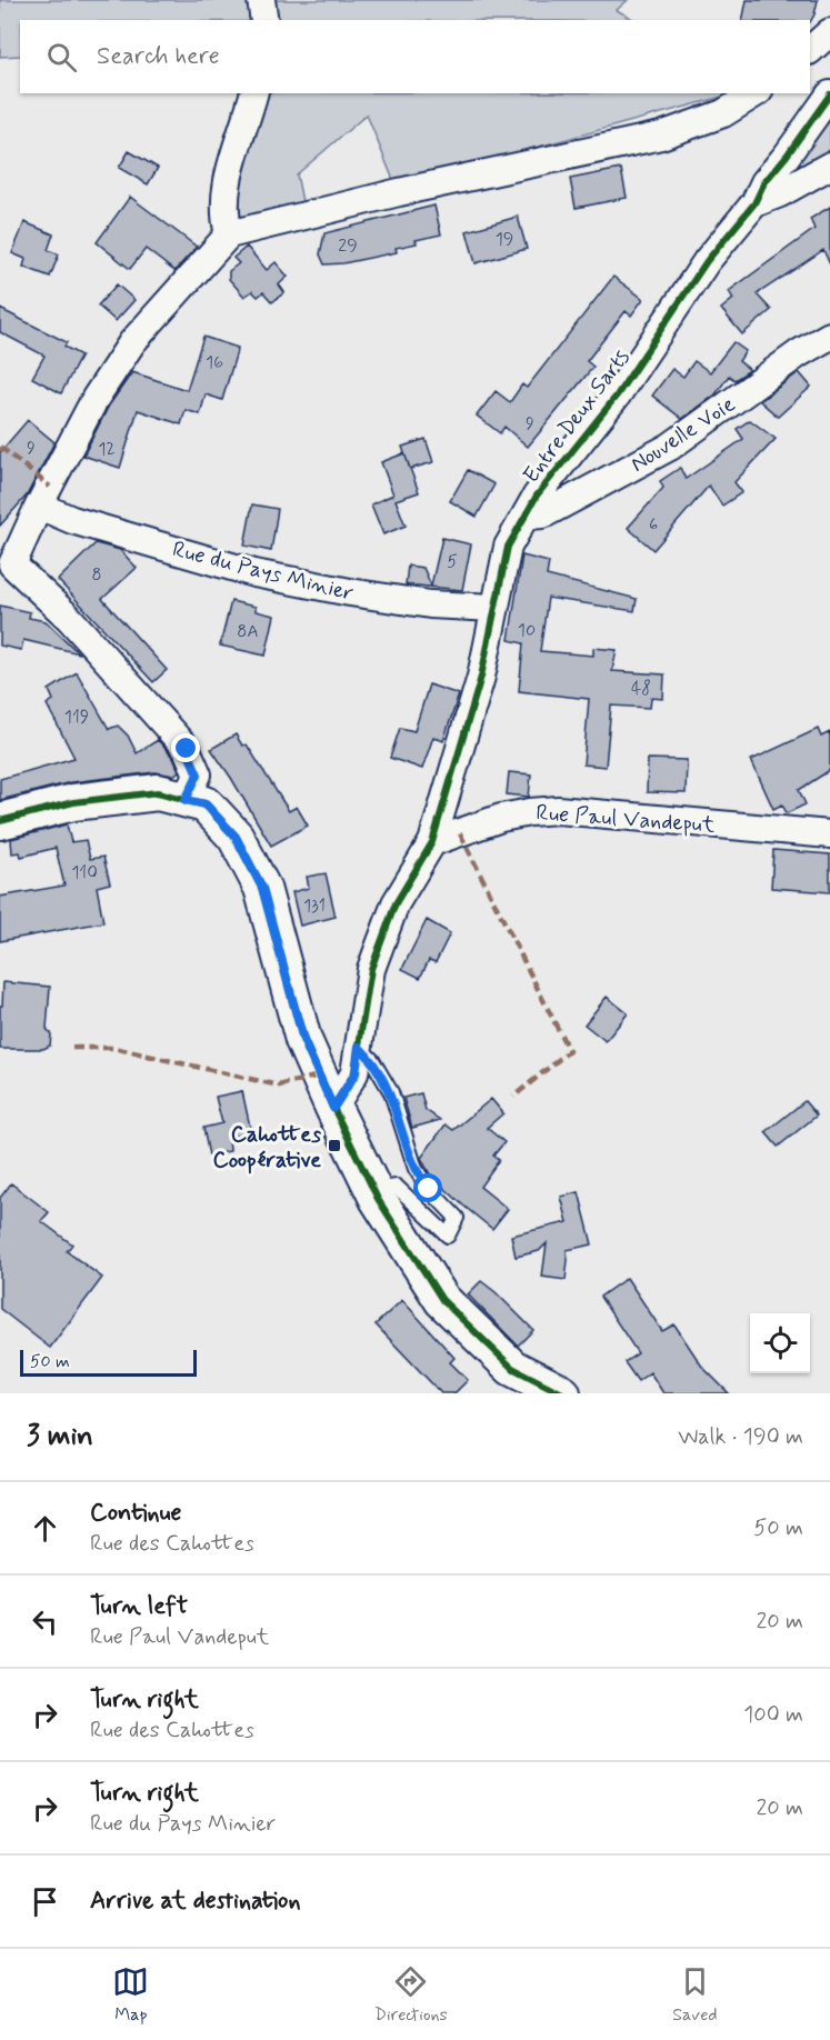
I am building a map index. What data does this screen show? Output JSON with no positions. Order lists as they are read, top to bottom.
{
  "streets": {
    "street": [
      "Entre Deux Sarts",
      "Nouvelle Voie",
      "Rue du Pays Minier",
      "Rue Paul Vandeput"
    ]
  },
  "crossings": [
    ["Entre Deux Sarts", "Nouvelle Voie"],
    ["Entre Deux Sarts", "Rue du Pays Minier"],
    ["Entre Deux Sarts", "Rue Paul Vandeput"]
  ],
  "places": {
    "transit": ["Cahottes Coopérative"]
  },
  "house_numbers": [
    "19",
    "29",
    "16",
    "9",
    "9",
    "12",
    "6",
    "5",
    "8",
    "10",
    "8A",
    "48",
    "119",
    "110",
    "131"
  ],
  "scale_bar": "50 m",
  "page": {
    "search": "Search here",
    "scale": "50 m",
    "heading": ["3 min", "Walk · 190 m"],
    "list": [
      ["Continue", "Rue des Cahottes", "50 m"],
      ["Turn left", "Rue Paul Vandeput", "20 m"],
      ["Turn right", "Rue des Cahottes", "100 m"],
      ["Turn right", "Rue du Pays Minier", "20 m"],
      "Arrive at destination"
    ],
    "nav": ["Map", "Directions", "Saved"]
  }
}
